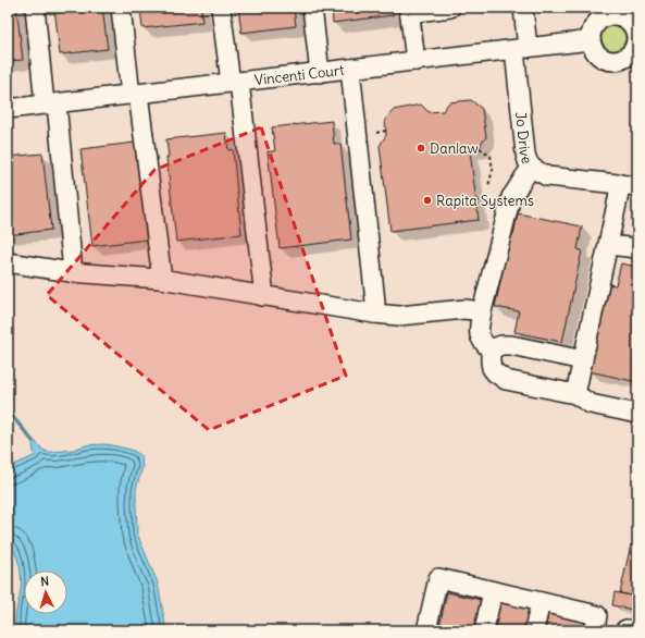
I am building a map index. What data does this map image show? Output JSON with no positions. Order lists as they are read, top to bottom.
{
  "streets": {
    "street": ["Vincenti Court", "Jo Drive"]
  },
  "crossings": [
    ["Vincenti Court", "Jo Drive"]
  ],
  "places": ["Danlaw", "Rapita Systems"],
  "north": "top"
}
